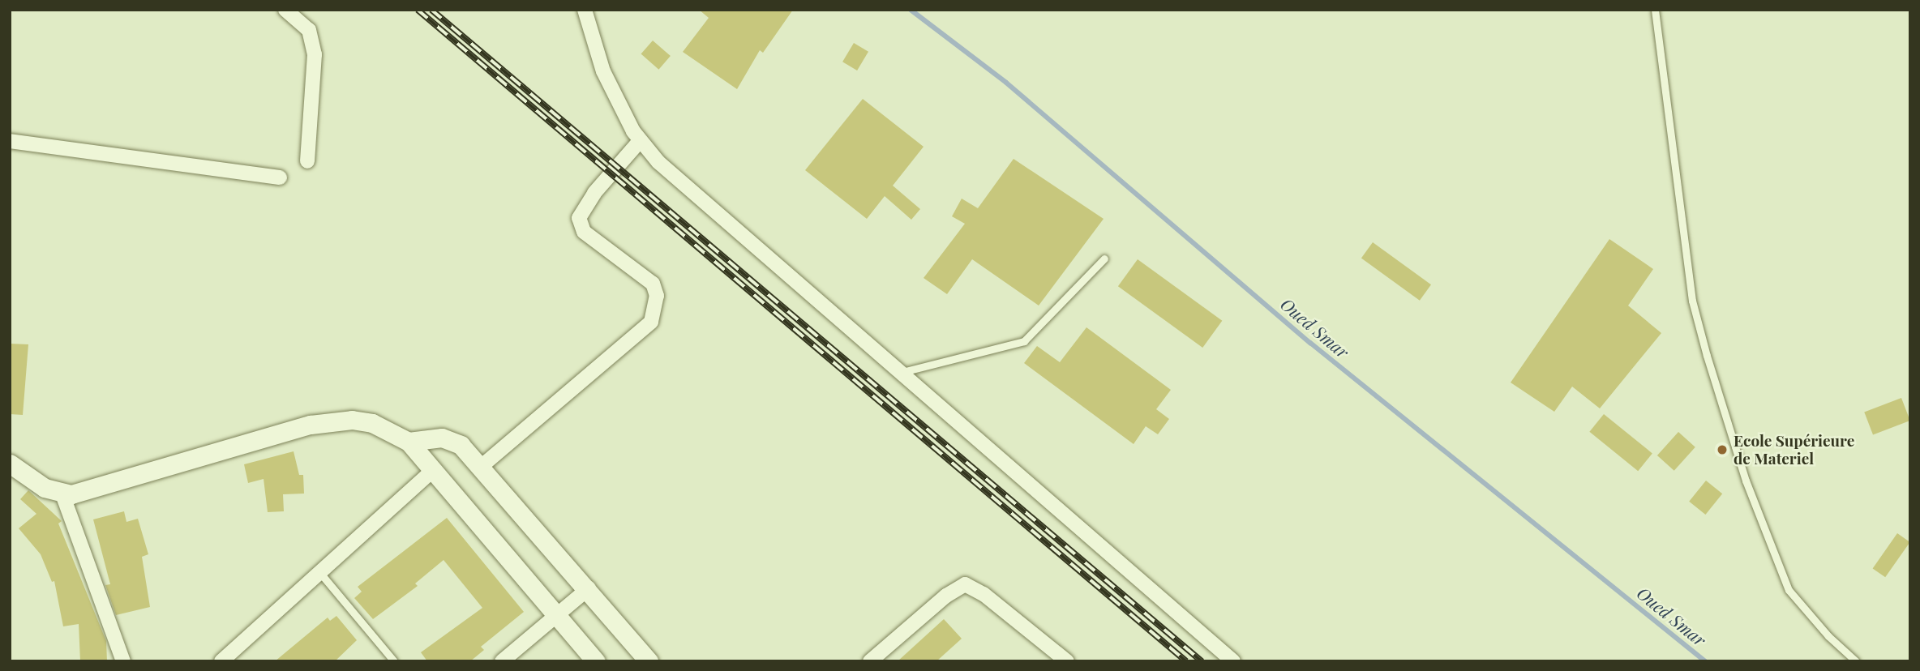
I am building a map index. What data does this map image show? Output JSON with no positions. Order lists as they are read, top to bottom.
{
  "water": ["Oued Smar"],
  "places": ["Ecole Supérieure de Materiel"]
}
